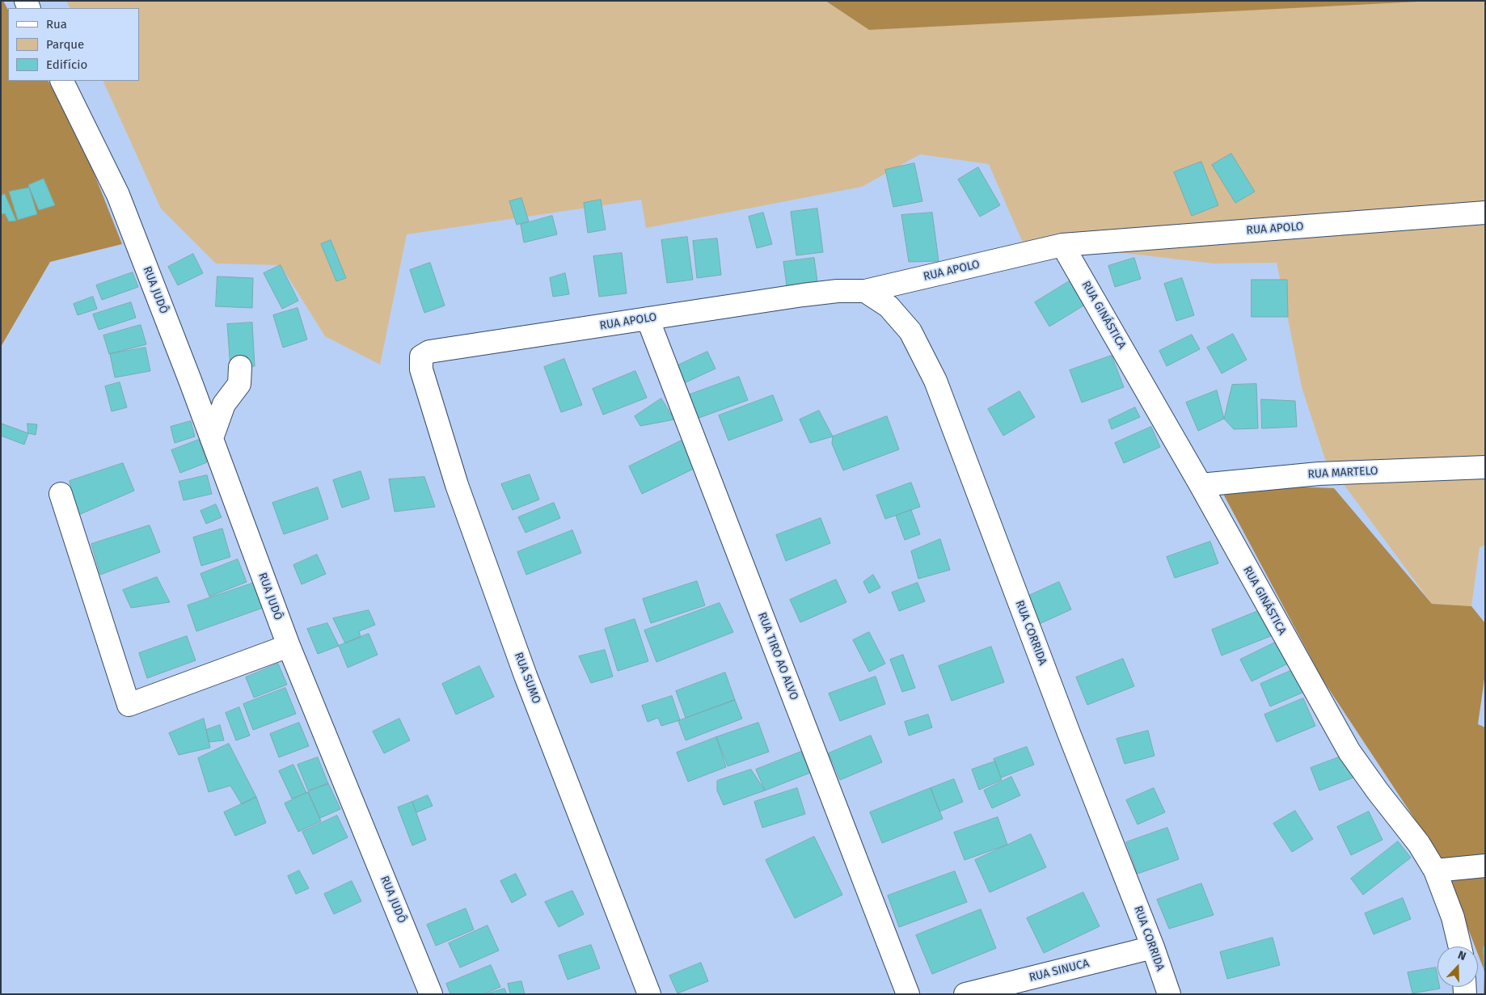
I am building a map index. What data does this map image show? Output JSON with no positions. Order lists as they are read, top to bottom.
{
  "streets": {
    "street": [
      "RUA APOLO",
      "RUA JUDÔ",
      "RUA GINÁSTICA",
      "RUA MARTELO",
      "RUA CORRIDA",
      "RUA TIRO AO ALVO",
      "RUA SUMO",
      "RUA SINUCA"
    ]
  },
  "crossings": [
    ["RUA APOLO", "RUA GINÁSTICA"],
    ["RUA APOLO", "RUA CORRIDA"],
    ["RUA APOLO", "RUA TIRO AO ALVO"],
    ["RUA APOLO", "RUA SUMO"],
    ["RUA GINÁSTICA", "RUA MARTELO"],
    ["RUA CORRIDA", "RUA SINUCA"]
  ],
  "legend": ["Rua", "Parque", "Edifício"],
  "north": "top"
}
